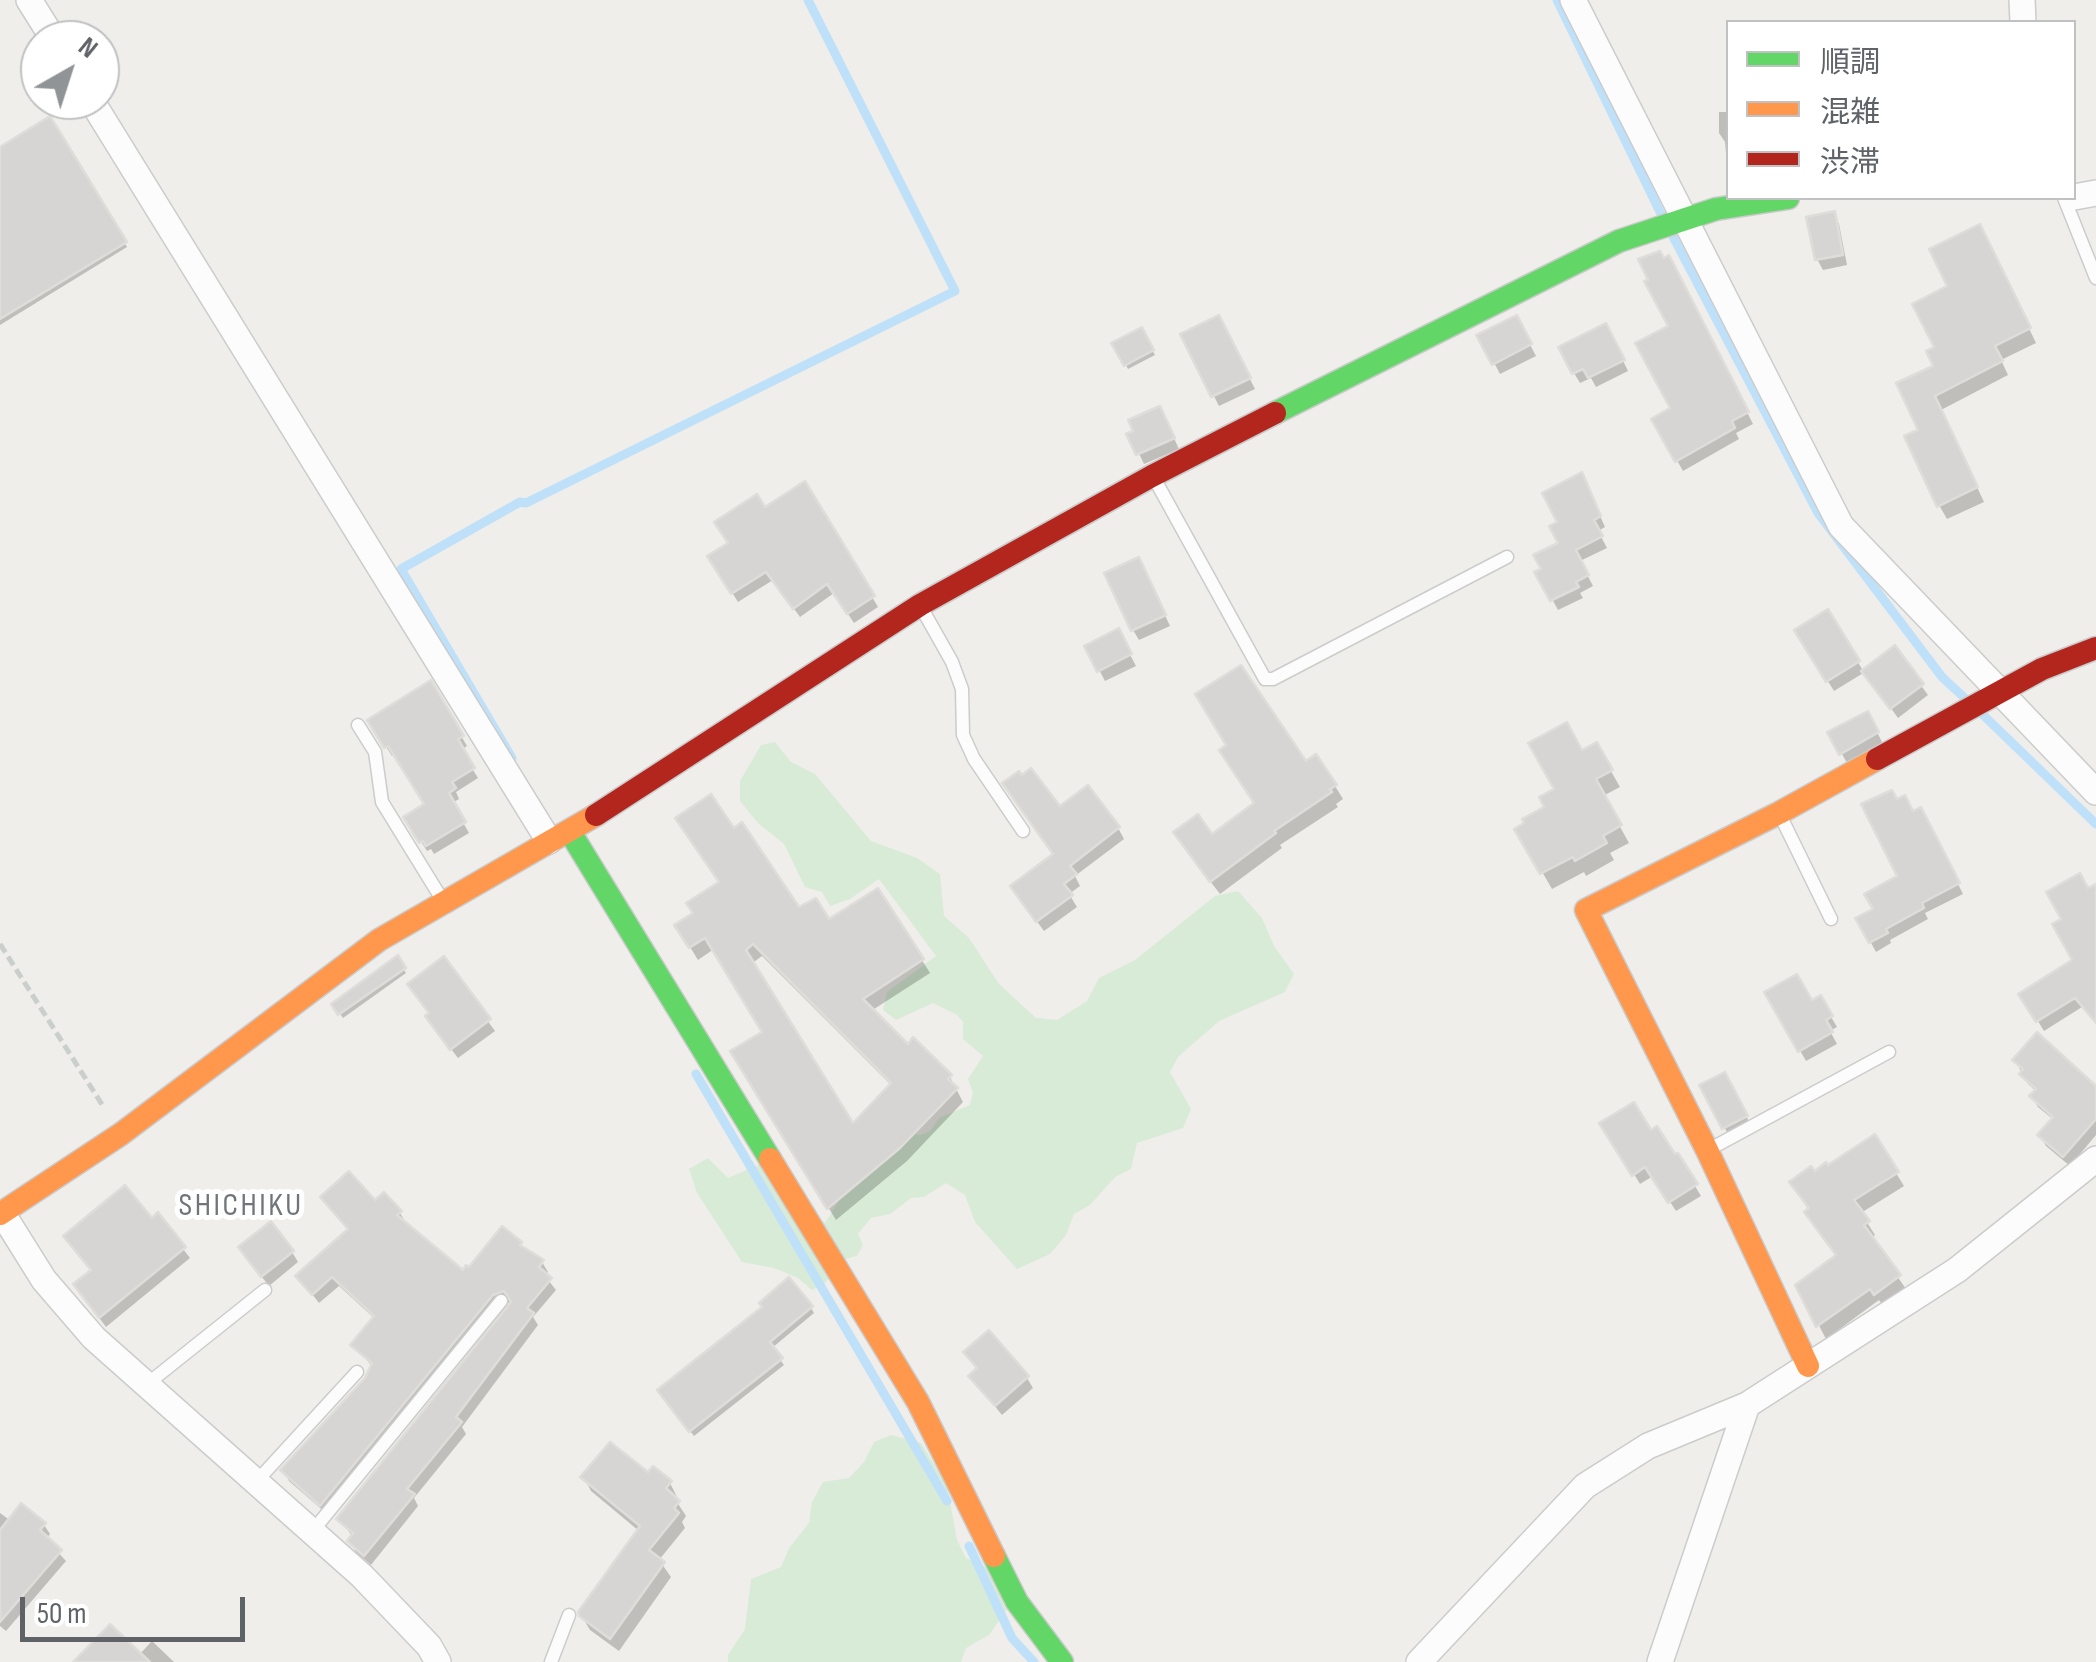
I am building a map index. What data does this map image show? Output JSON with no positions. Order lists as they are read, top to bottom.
{
  "districts": ["SHICHIKU"],
  "legend": ["順調", "混雑", "渋滞"],
  "scale_bar": "50 m",
  "north": "top right"
}
